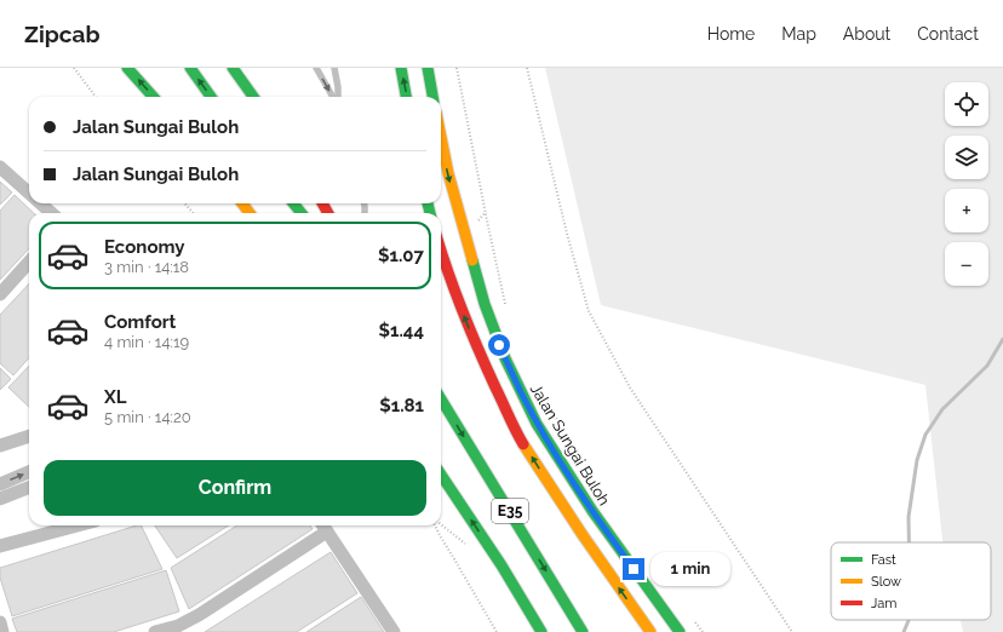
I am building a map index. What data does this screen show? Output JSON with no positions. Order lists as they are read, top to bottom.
{
  "streets": {
    "highway": ["Jalan Sungai Buloh", "E35"]
  },
  "legend": ["Fast", "Slow", "Jam"],
  "page": {
    "header": "Zipcab",
    "nav": [
      "Home",
      "Map",
      "About",
      "Contact"
    ],
    "map_buttons": ["+", "−"],
    "banner": ["Jalan Sungai Buloh", "Jalan Sungai Buloh"],
    "list": [
      {
        "name": "Economy",
        "note": "3 min · 14:18",
        "value": "$1.07"
      },
      {
        "name": "Comfort",
        "note": "4 min · 14:19",
        "value": "$1.44"
      },
      {
        "name": "XL",
        "note": "5 min · 14:20",
        "value": "$1.81"
      }
    ],
    "buttons": "Confirm",
    "bubble": "1 min"
  }
}
